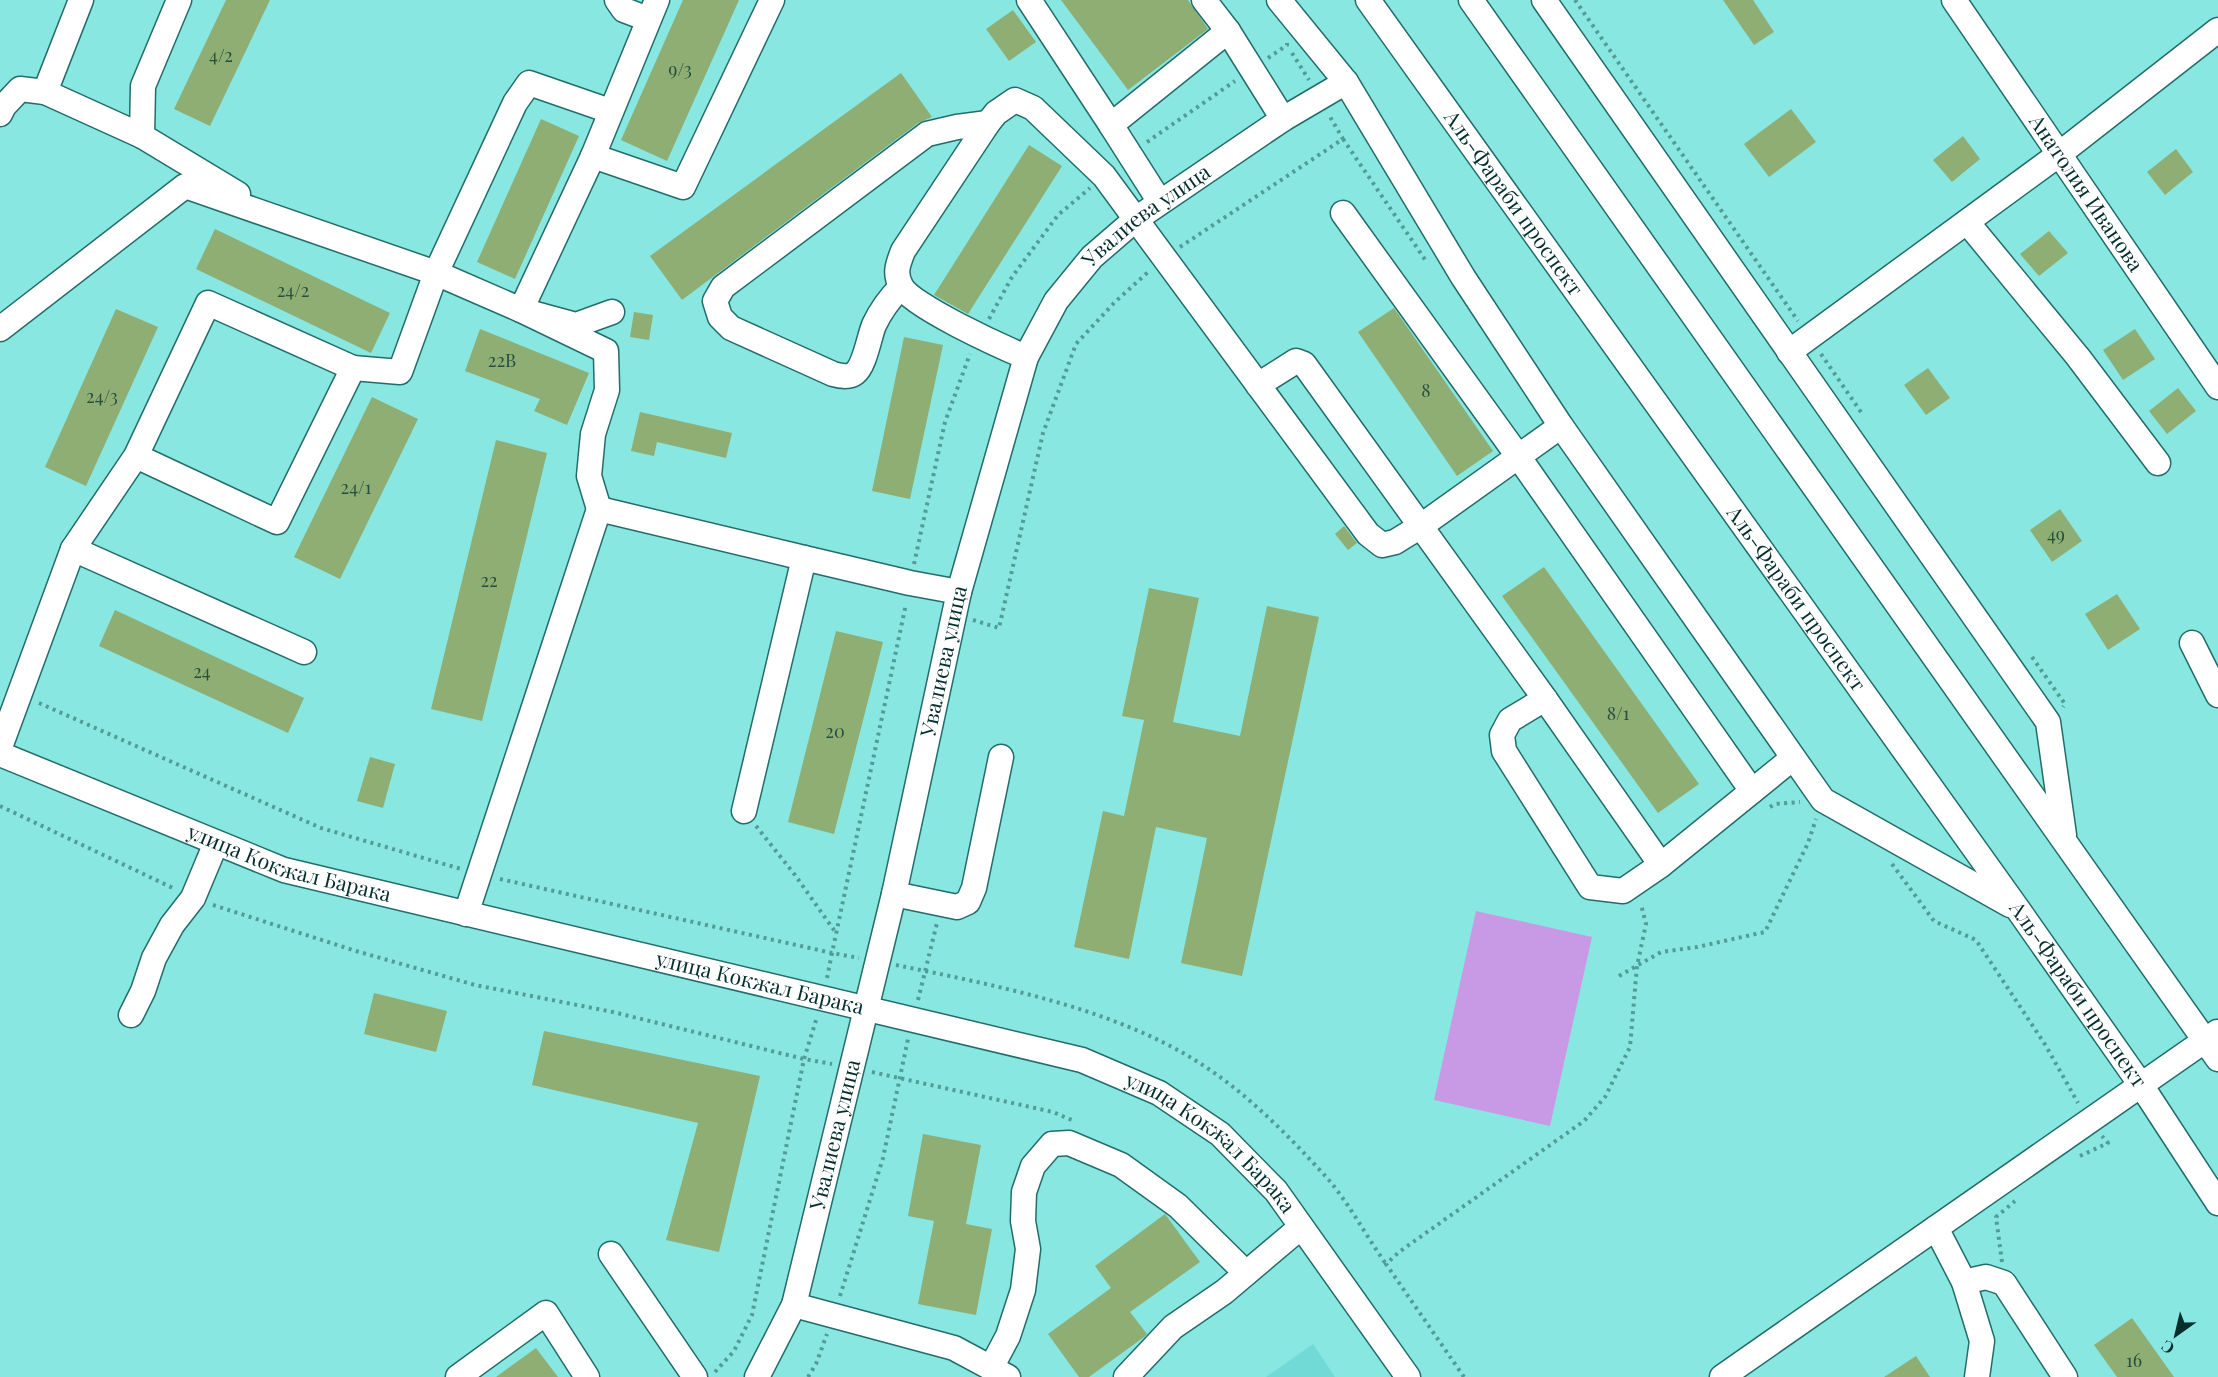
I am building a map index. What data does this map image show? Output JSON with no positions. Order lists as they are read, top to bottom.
{
  "streets": {
    "street": [
      "Анатолия Иванова",
      "Аль-Фараби проспект",
      "Увалиева улица",
      "улица Кокжал Барака"
    ]
  },
  "crossings": [
    ["Увалиева улица", "улица Кокжал Барака"]
  ],
  "house_numbers": [
    "4/2",
    "9/3",
    "24/2",
    "22В",
    "8",
    "24/3",
    "24/1",
    "49",
    "22",
    "24",
    "8/1",
    "20",
    "16"
  ],
  "north": "bottom left"
}
